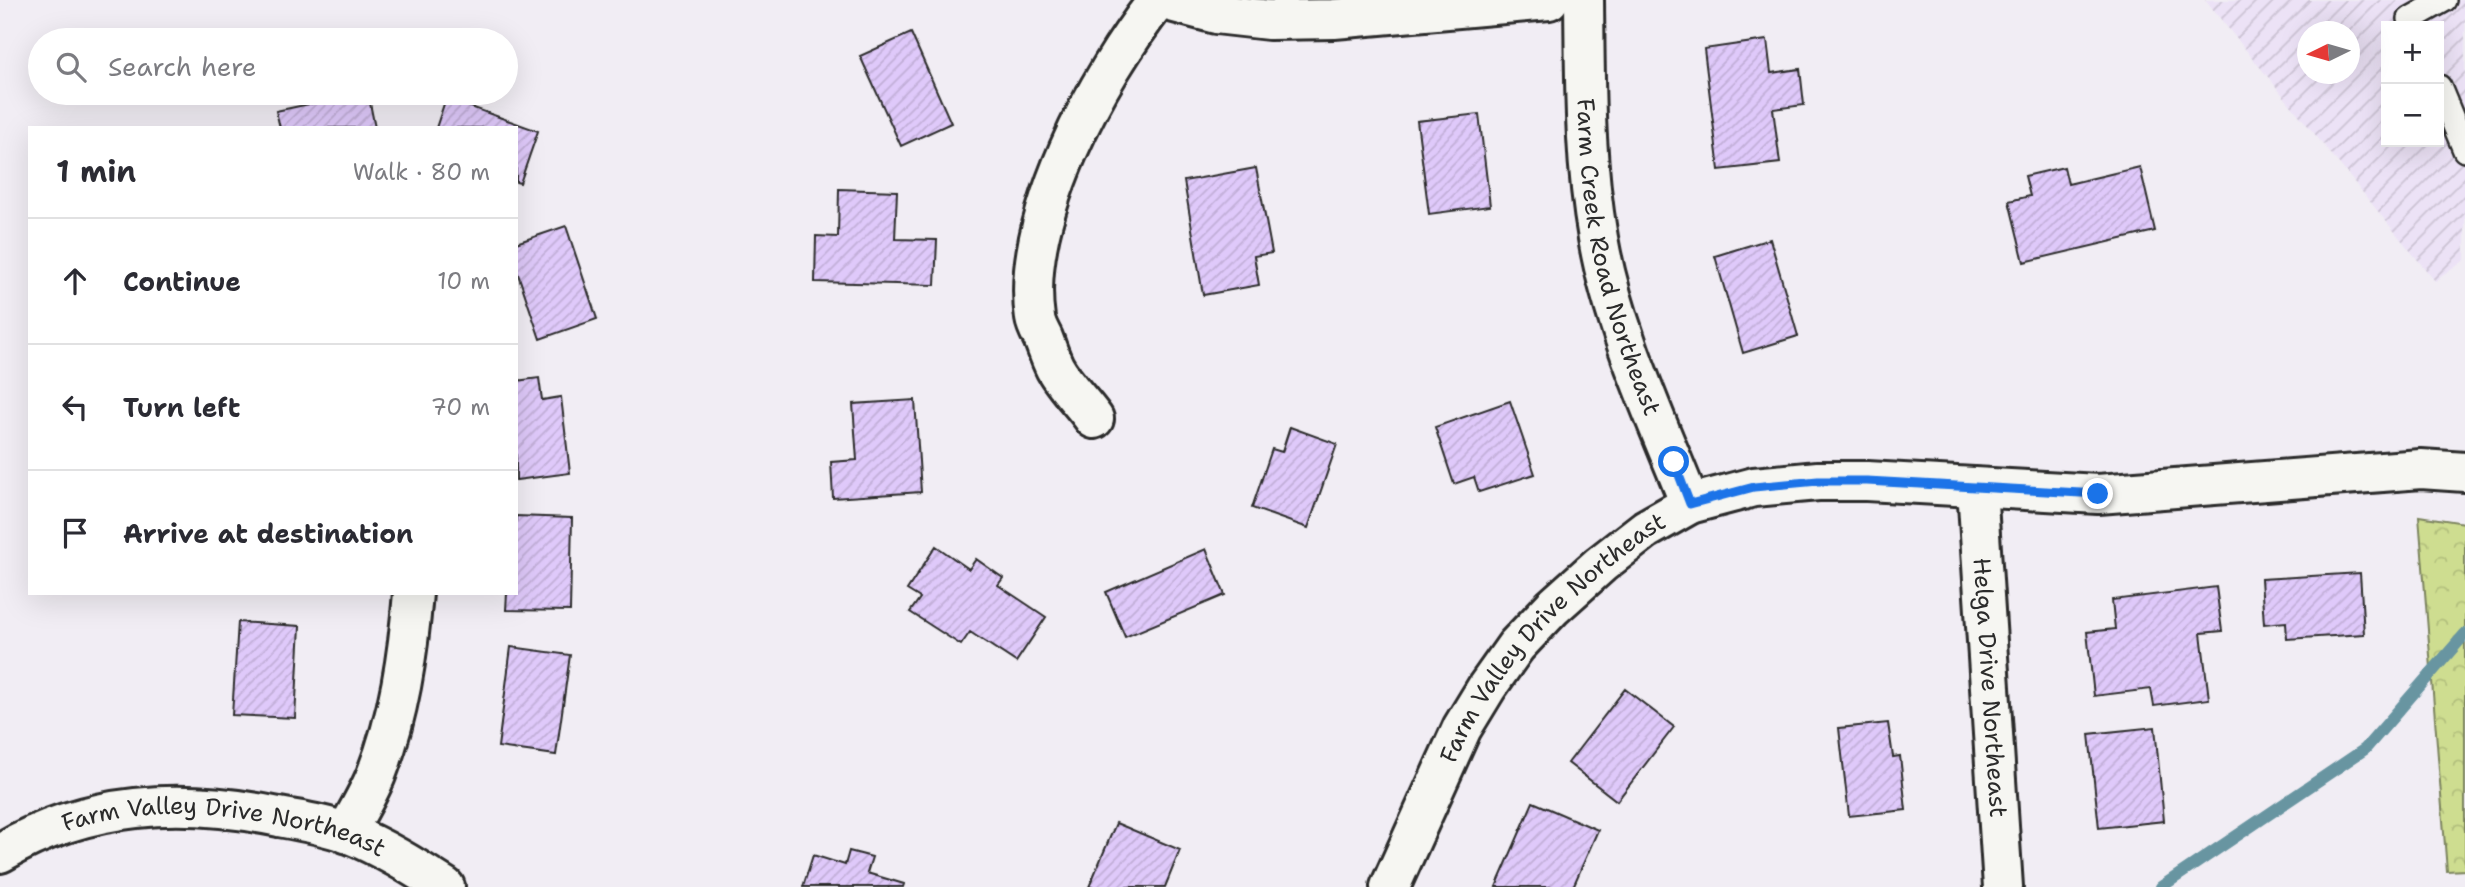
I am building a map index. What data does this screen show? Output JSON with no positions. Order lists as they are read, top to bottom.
{
  "streets": {
    "street": ["Farm Creek Road Northeast", "Farm Valley Drive Northeast", "Helga Drive Northeast"]
  },
  "crossings": [
    ["Farm Creek Road Northeast", "Farm Valley Drive Northeast"],
    ["Farm Valley Drive Northeast", "Helga Drive Northeast"]
  ],
  "north": "left",
  "page": {
    "map_buttons": ["+", "−"],
    "search": "Search here",
    "heading": ["1 min", "Walk · 80 m"],
    "list": [
      ["Continue", "10 m"],
      ["Turn left", "70 m"],
      "Arrive at destination"
    ]
  }
}
